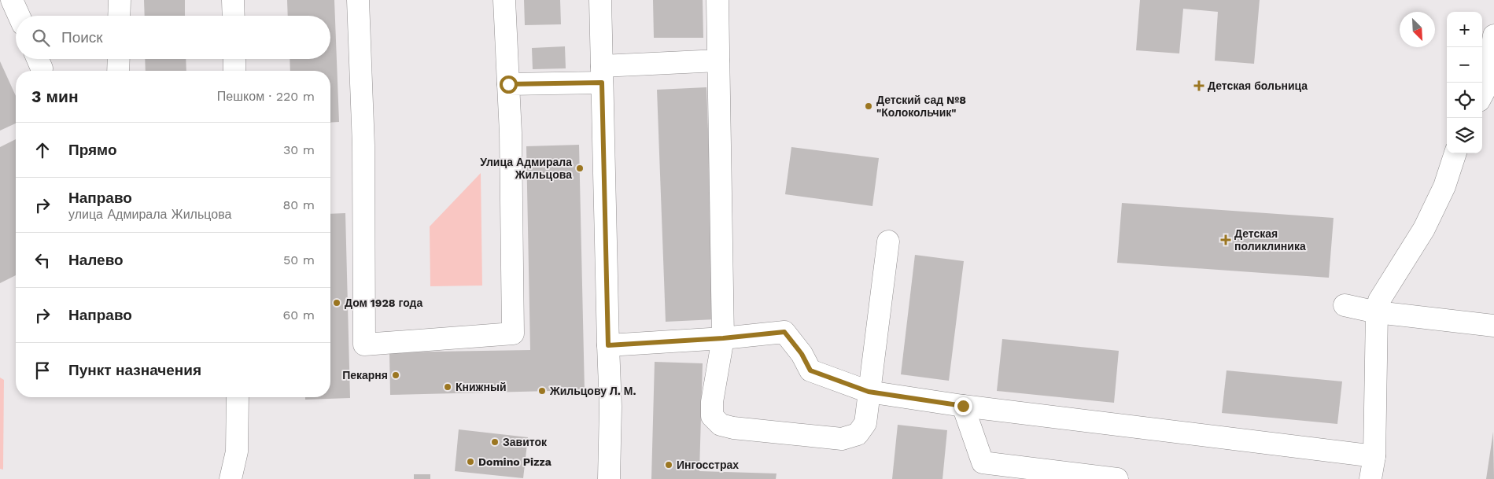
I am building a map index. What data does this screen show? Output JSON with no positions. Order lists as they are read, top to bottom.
{
  "places": {
    "health": ["Детская больница", "Детская поликлиника"],
    "other": [
      "Детский сад №8 \"Колокольчик\"",
      "Улица Адмирала Жильцова",
      "Дом 1928 года",
      "Пекарня",
      "Книжный",
      "Жильцову Л. М.",
      "Завиток",
      "Domino Pizza",
      "Ингосстрах"
    ]
  },
  "north": "bottom right",
  "page": {
    "map_buttons": ["+", "−"],
    "search": "Поиск",
    "heading": ["3 мин", "Пешком · 220 m"],
    "list": [
      ["Прямо", "30 m"],
      ["Направо", "улица Адмирала Жильцова", "80 m"],
      ["Налево", "50 m"],
      ["Направо", "60 m"],
      "Пункт назначения"
    ]
  }
}
